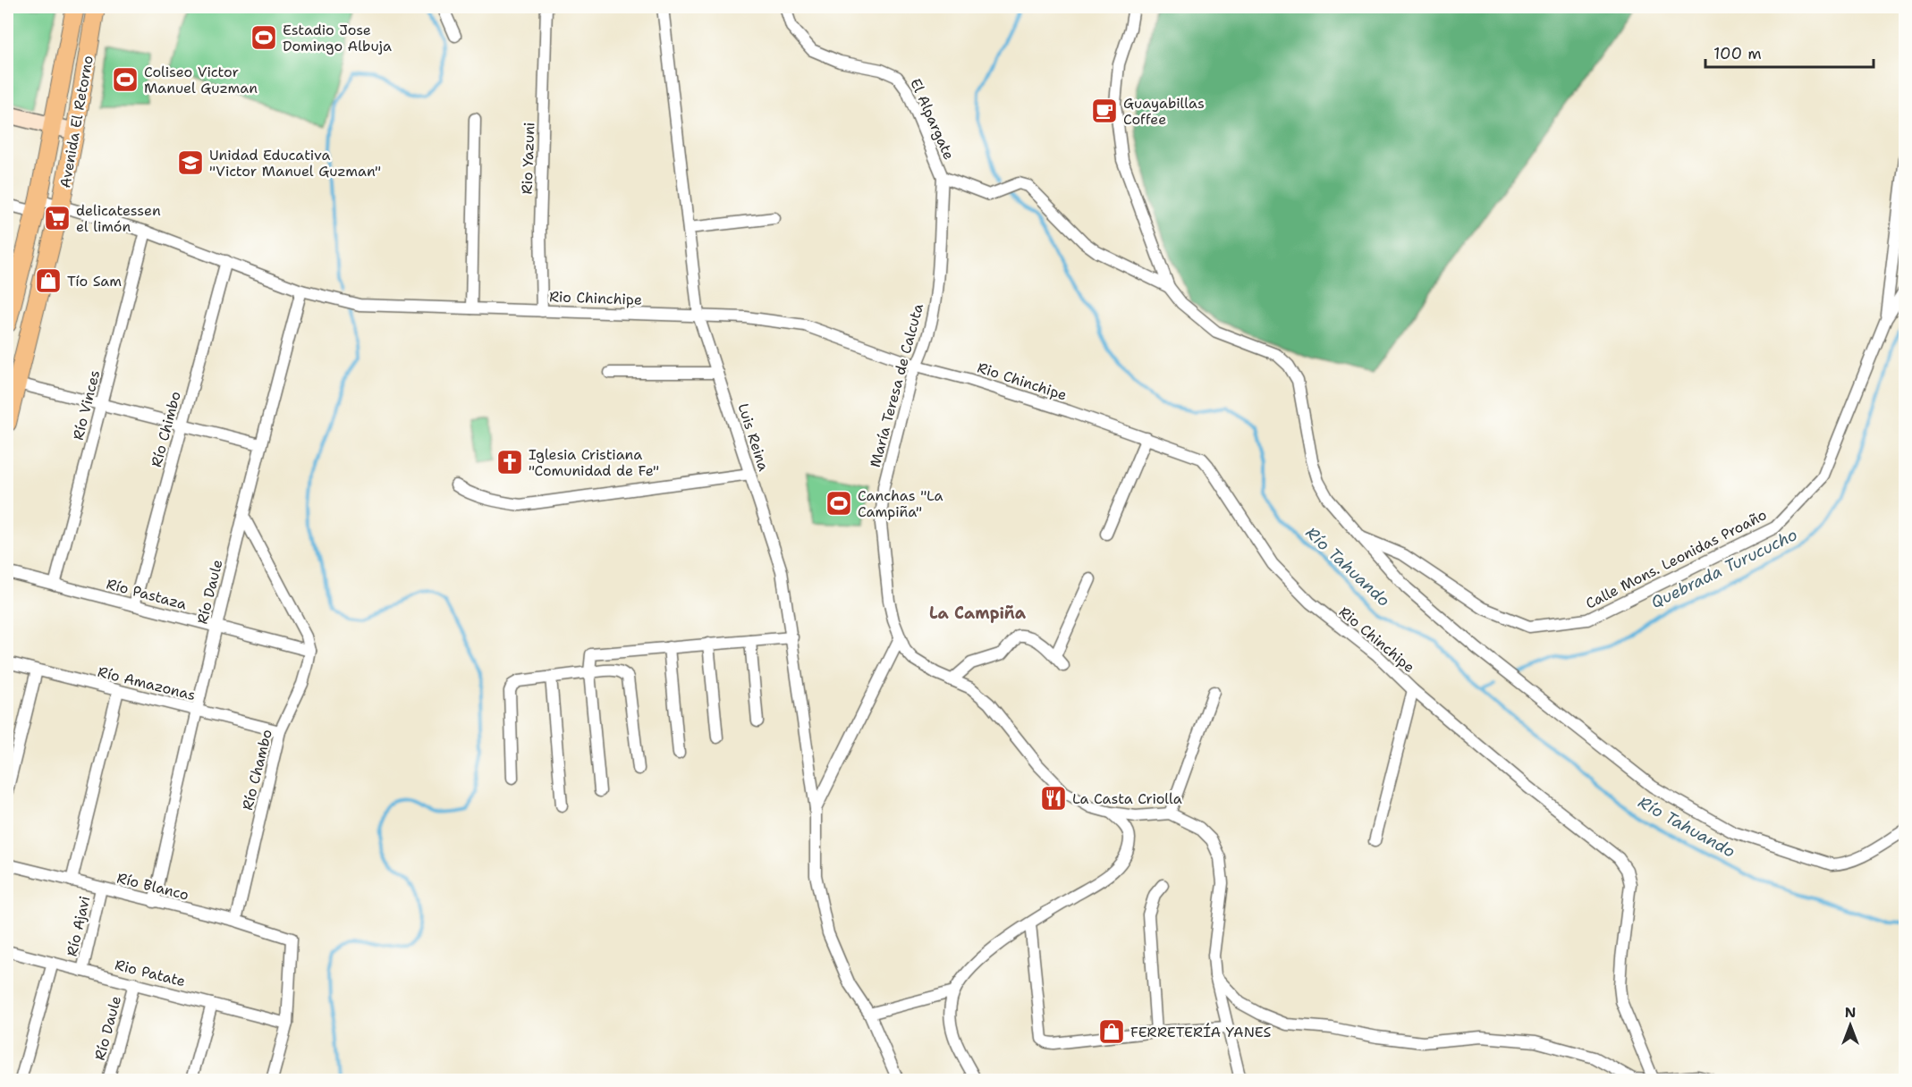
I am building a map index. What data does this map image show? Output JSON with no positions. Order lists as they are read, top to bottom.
{
  "streets": {
    "main road": ["Avenida El Retorno"],
    "street": [
      "El Alpargate",
      "Rio Yazuni",
      "Rio Chinchipe",
      "María Teresa de Calcuta",
      "Río Vinces",
      "Río Chimbo",
      "Luis Reina",
      "Calle Mons. Leonidas Proaño",
      "Río Daule",
      "Río Pastaza",
      "Río Amazonas",
      "Río Chambo",
      "Río Blanco",
      "Río Ajavi",
      "Rio Patate"
    ]
  },
  "crossings": [
    ["El Alpargate", "María Teresa de Calcuta"],
    ["El Alpargate", "Calle Mons. Leonidas Proaño"],
    ["Avenida El Retorno", "Rio Chinchipe"],
    ["Rio Yazuni", "Rio Chinchipe"],
    ["Rio Chinchipe", "María Teresa de Calcuta"],
    ["Rio Chinchipe", "Río Vinces"],
    ["Rio Chinchipe", "Río Chimbo"],
    ["Rio Chinchipe", "Luis Reina"],
    ["Rio Chinchipe", "Río Daule"],
    ["Río Vinces", "Río Pastaza"],
    ["Río Chimbo", "Río Pastaza"],
    ["Río Daule", "Río Pastaza"],
    ["Río Daule", "Río Amazonas"],
    ["Río Daule", "Río Blanco"],
    ["Río Daule", "Rio Patate"],
    ["Río Pastaza", "Río Chambo"],
    ["Río Amazonas", "Río Chambo"],
    ["Río Chambo", "Río Blanco"],
    ["Río Blanco", "Río Ajavi"],
    ["Río Blanco", "Rio Patate"],
    ["Río Ajavi", "Rio Patate"]
  ],
  "districts": ["La Campiña"],
  "water": ["Río Tahuando", "Quebrada Turucucho"],
  "places": {
    "sports": ["Estadio Jose Domingo Albuja", "Coliseo Victor Manuel Guzman", "Canchas \"La Campiña\""],
    "cafe": ["Guayabillas Coffee"],
    "school or university": ["Unidad Educativa \"Victor Manuel Guzman\""],
    "supermarket": ["delicatessen el limón"],
    "shop": ["Tío Sam", "FERRETERÍA YANES"],
    "church": ["Iglesia Cristiana \"Comunidad de Fe\""],
    "restaurant": ["La Casta Criolla"]
  },
  "scale_bar": "100 m",
  "north": "top"
}
